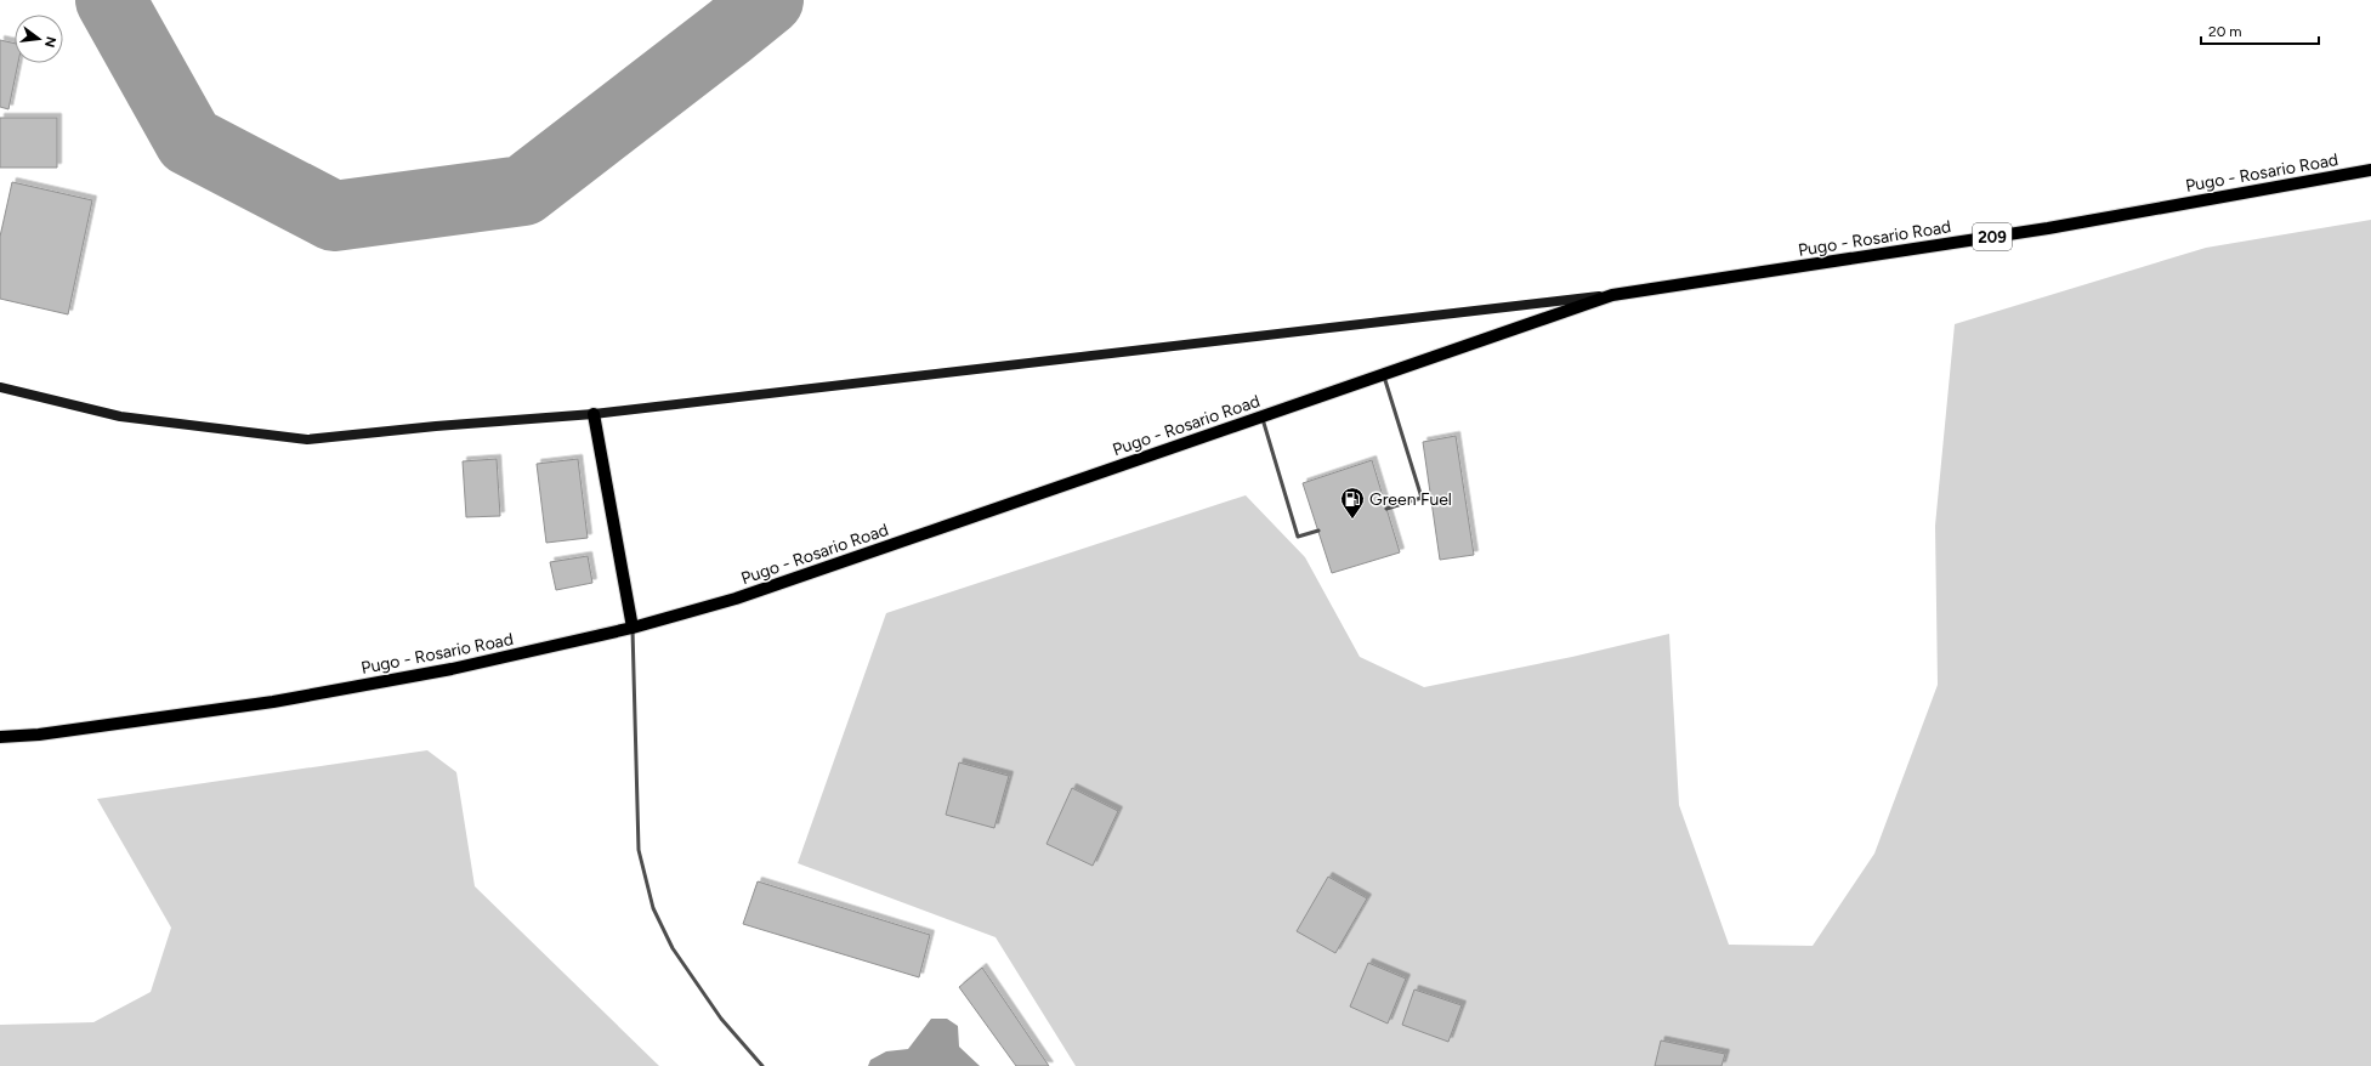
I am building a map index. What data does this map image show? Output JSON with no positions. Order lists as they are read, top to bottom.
{
  "streets": {
    "main road": ["Pugo - Rosario Road", "209"]
  },
  "places": {
    "fuel station": ["Green Fuel"]
  },
  "scale_bar": "20 m",
  "north": "right"
}
